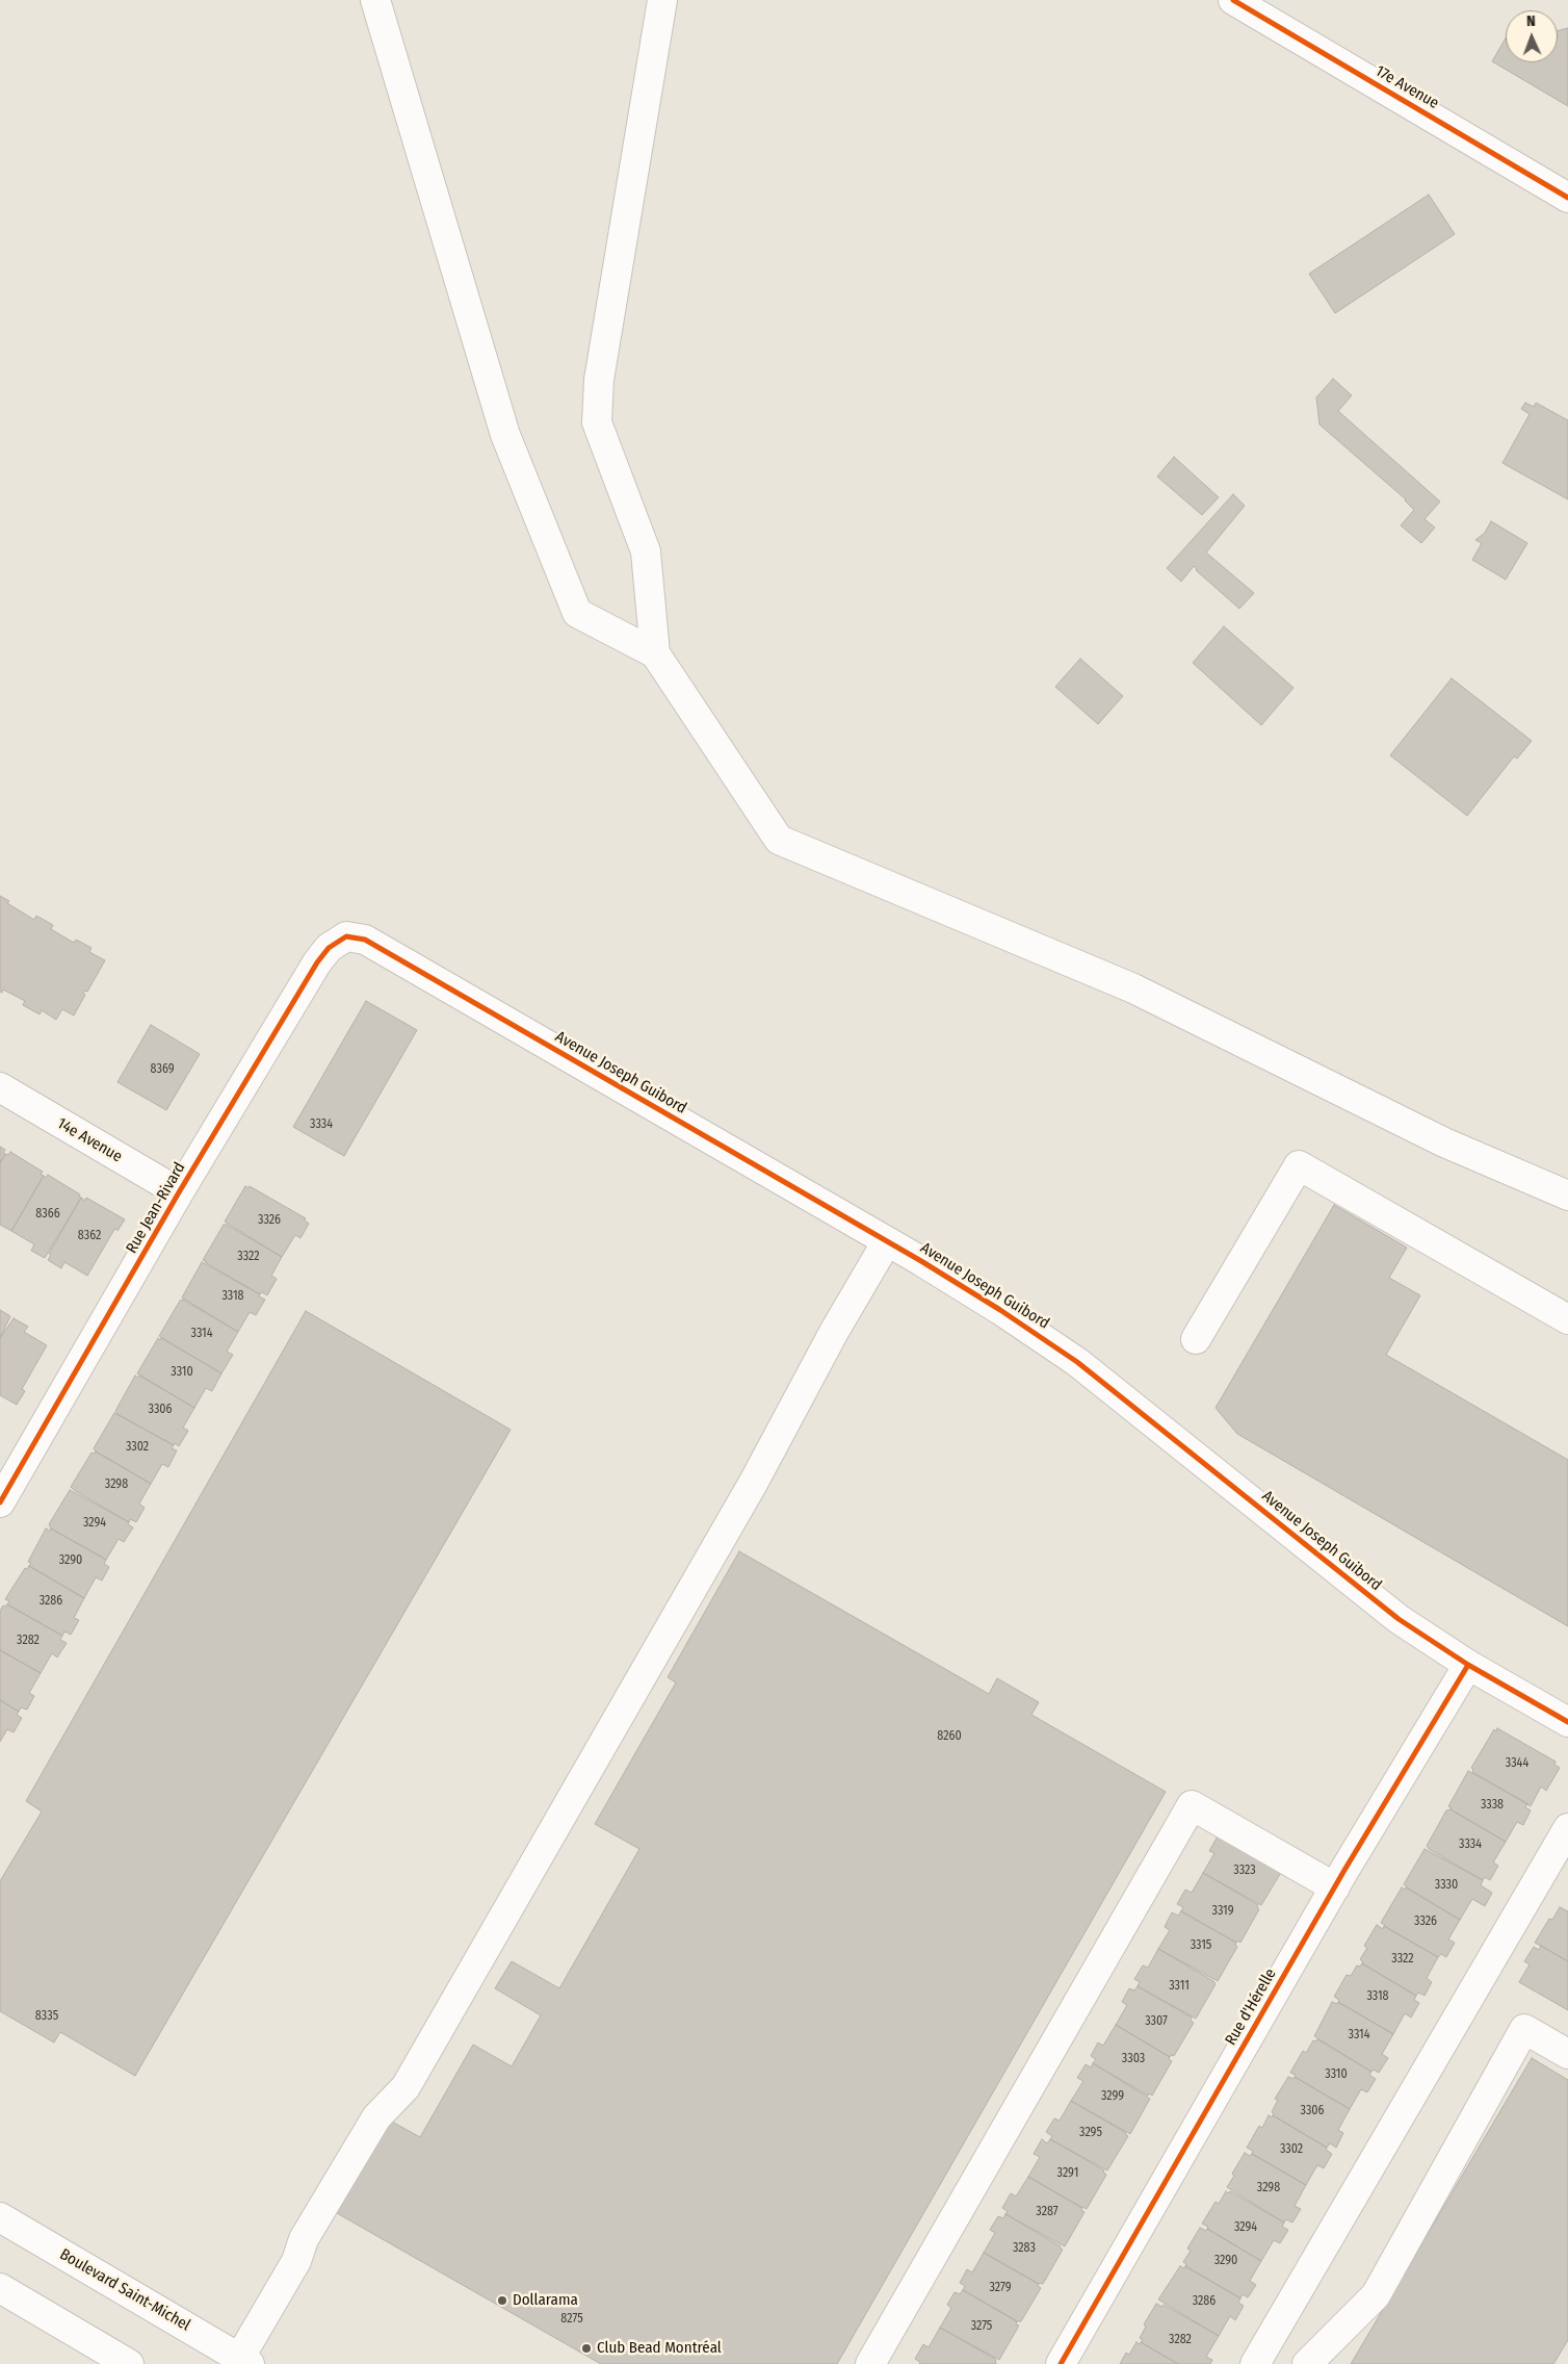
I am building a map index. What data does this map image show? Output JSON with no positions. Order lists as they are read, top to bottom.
{
  "streets": {
    "street": [
      "17e Avenue",
      "Avenue Joseph Guibord",
      "14e Avenue",
      "Rue Jean-Rivard",
      "Rue d'Hérelle",
      "Boulevard Saint-Michel"
    ]
  },
  "crossings": [
    ["Avenue Joseph Guibord", "Rue Jean-Rivard"],
    ["Avenue Joseph Guibord", "Rue d'Hérelle"],
    ["14e Avenue", "Rue Jean-Rivard"]
  ],
  "places": ["Dollarama", "Club Bead Montréal"],
  "house_numbers": [
    "8369",
    "3334",
    "8366",
    "3326",
    "8362",
    "3322",
    "3318",
    "3314",
    "3310",
    "3306",
    "3302",
    "3298",
    "3294",
    "3290",
    "3286",
    "3282",
    "8260",
    "3344",
    "3338",
    "3334",
    "3323",
    "3330",
    "3319",
    "3326",
    "3315",
    "3322",
    "3311",
    "3318",
    "8335",
    "3307",
    "3314",
    "3303",
    "3310",
    "3299",
    "3306",
    "3295",
    "3302",
    "3291",
    "3298",
    "3287",
    "3294",
    "3283",
    "3290",
    "3279",
    "3286",
    "8275",
    "3275",
    "3282"
  ],
  "north": "top"
}
